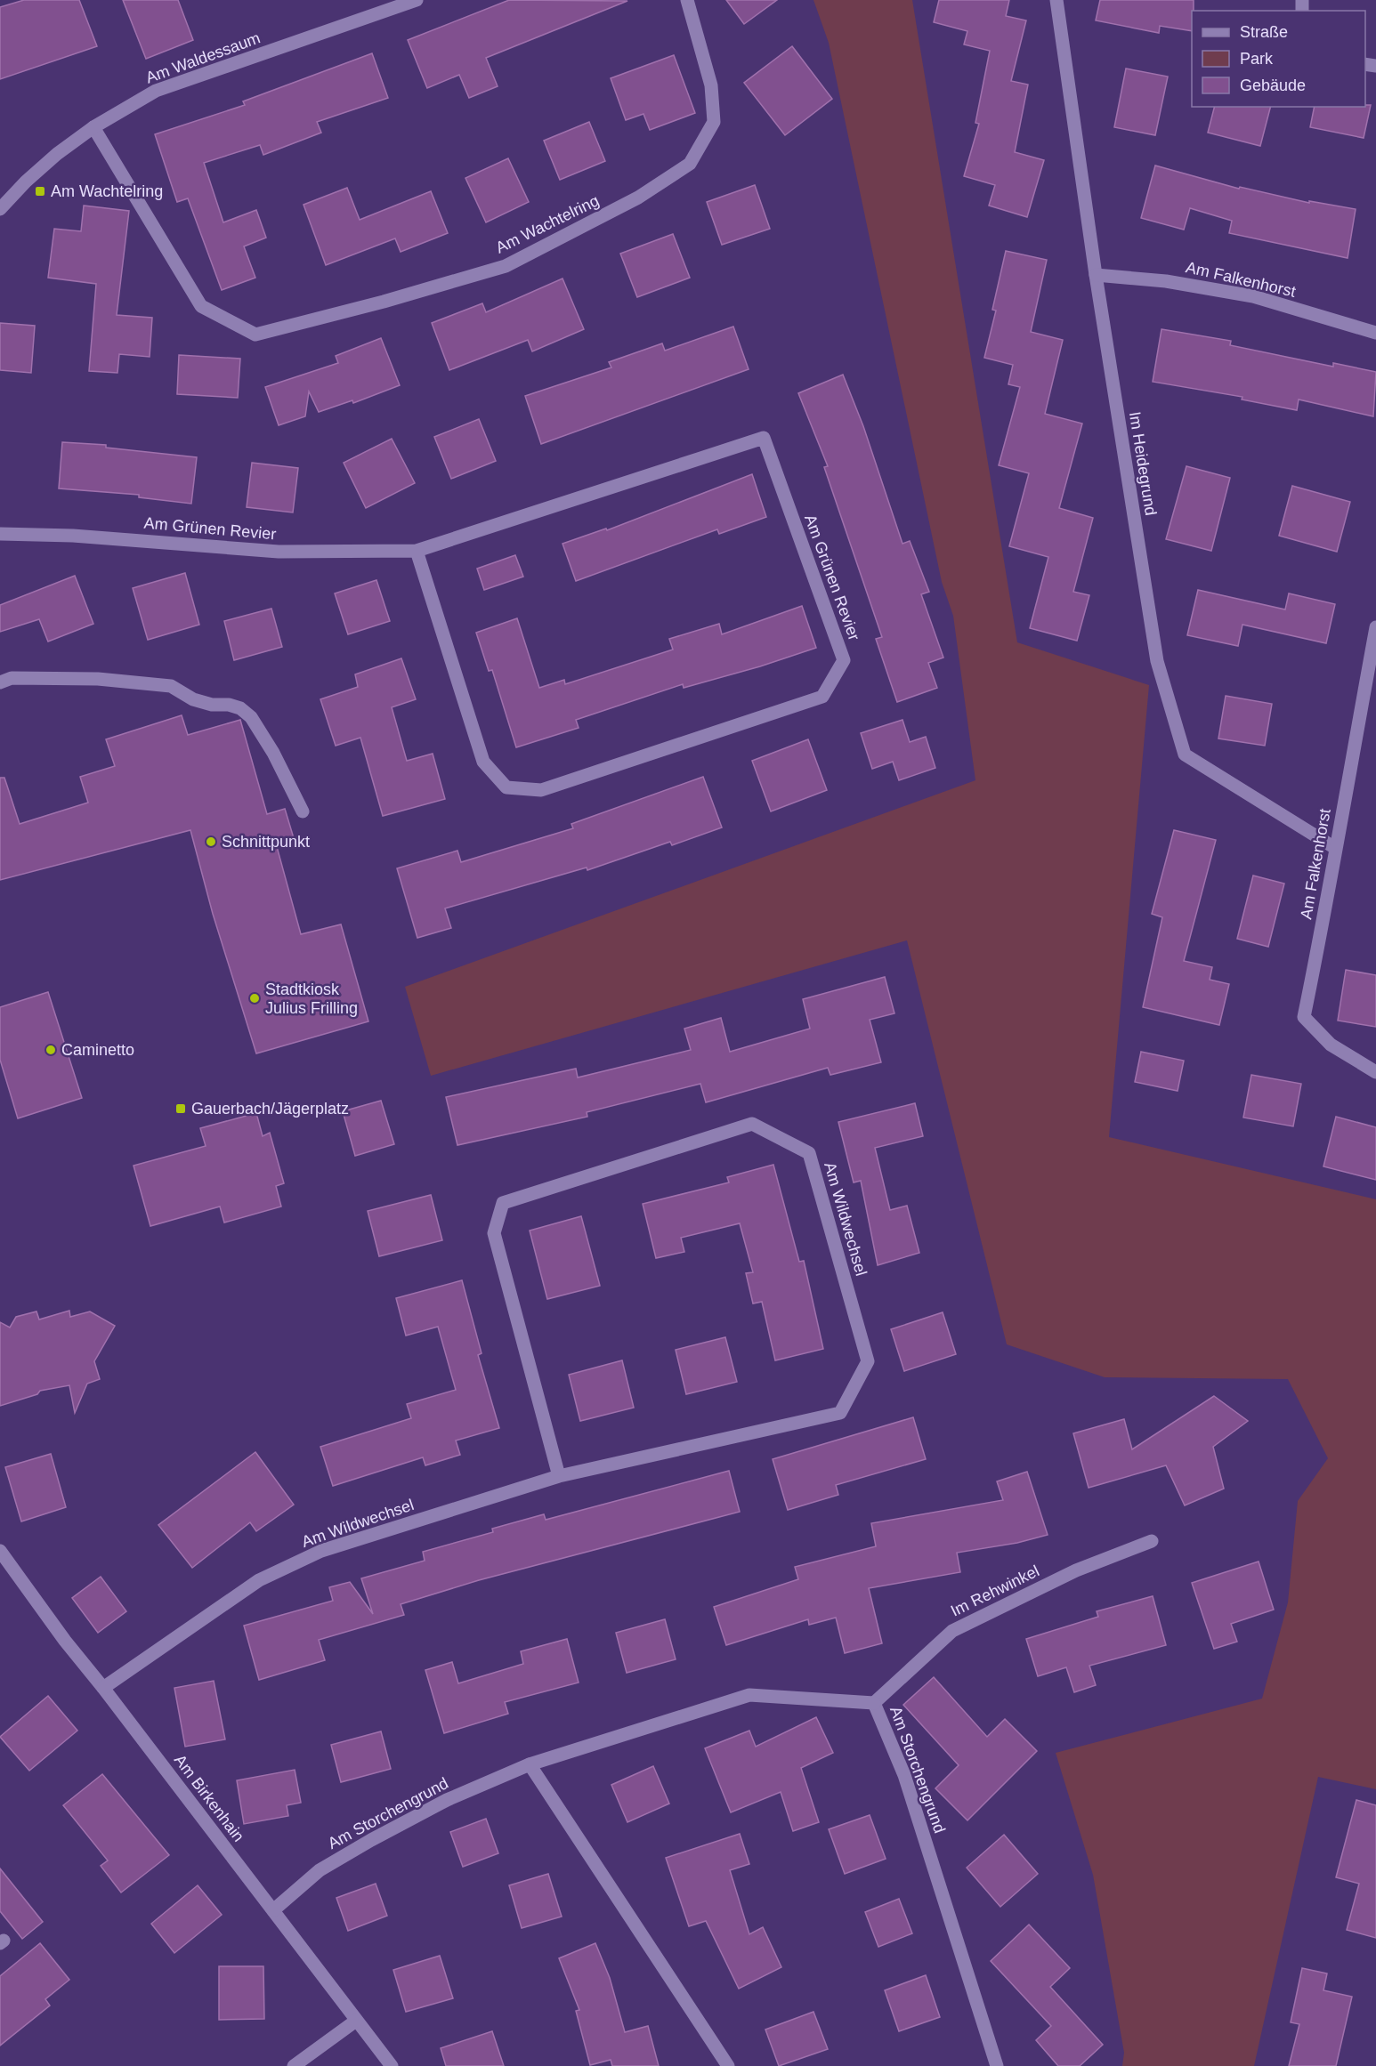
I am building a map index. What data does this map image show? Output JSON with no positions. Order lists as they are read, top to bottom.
{
  "streets": {
    "street": [
      "Am Waldessaum",
      "Am Wachtelring",
      "Am Falkenhorst",
      "Im Heidegrund",
      "Am Grünen Revier",
      "Am Wildwechsel",
      "Im Rehwinkel",
      "Am Storchengrund",
      "Am Birkenhain"
    ]
  },
  "crossings": [
    ["Am Waldessaum", "Am Wachtelring"],
    ["Am Falkenhorst", "Im Heidegrund"],
    ["Am Wildwechsel", "Am Birkenhain"],
    ["Im Rehwinkel", "Am Storchengrund"],
    ["Am Storchengrund", "Am Birkenhain"]
  ],
  "places": {
    "transit": ["Am Wachtelring", "Gauerbach/Jägerplatz"],
    "other": ["Schnittpunkt", "Stadtkiosk Julius Frilling", "Caminetto"]
  },
  "legend": ["Straße", "Park", "Gebäude"]
}
